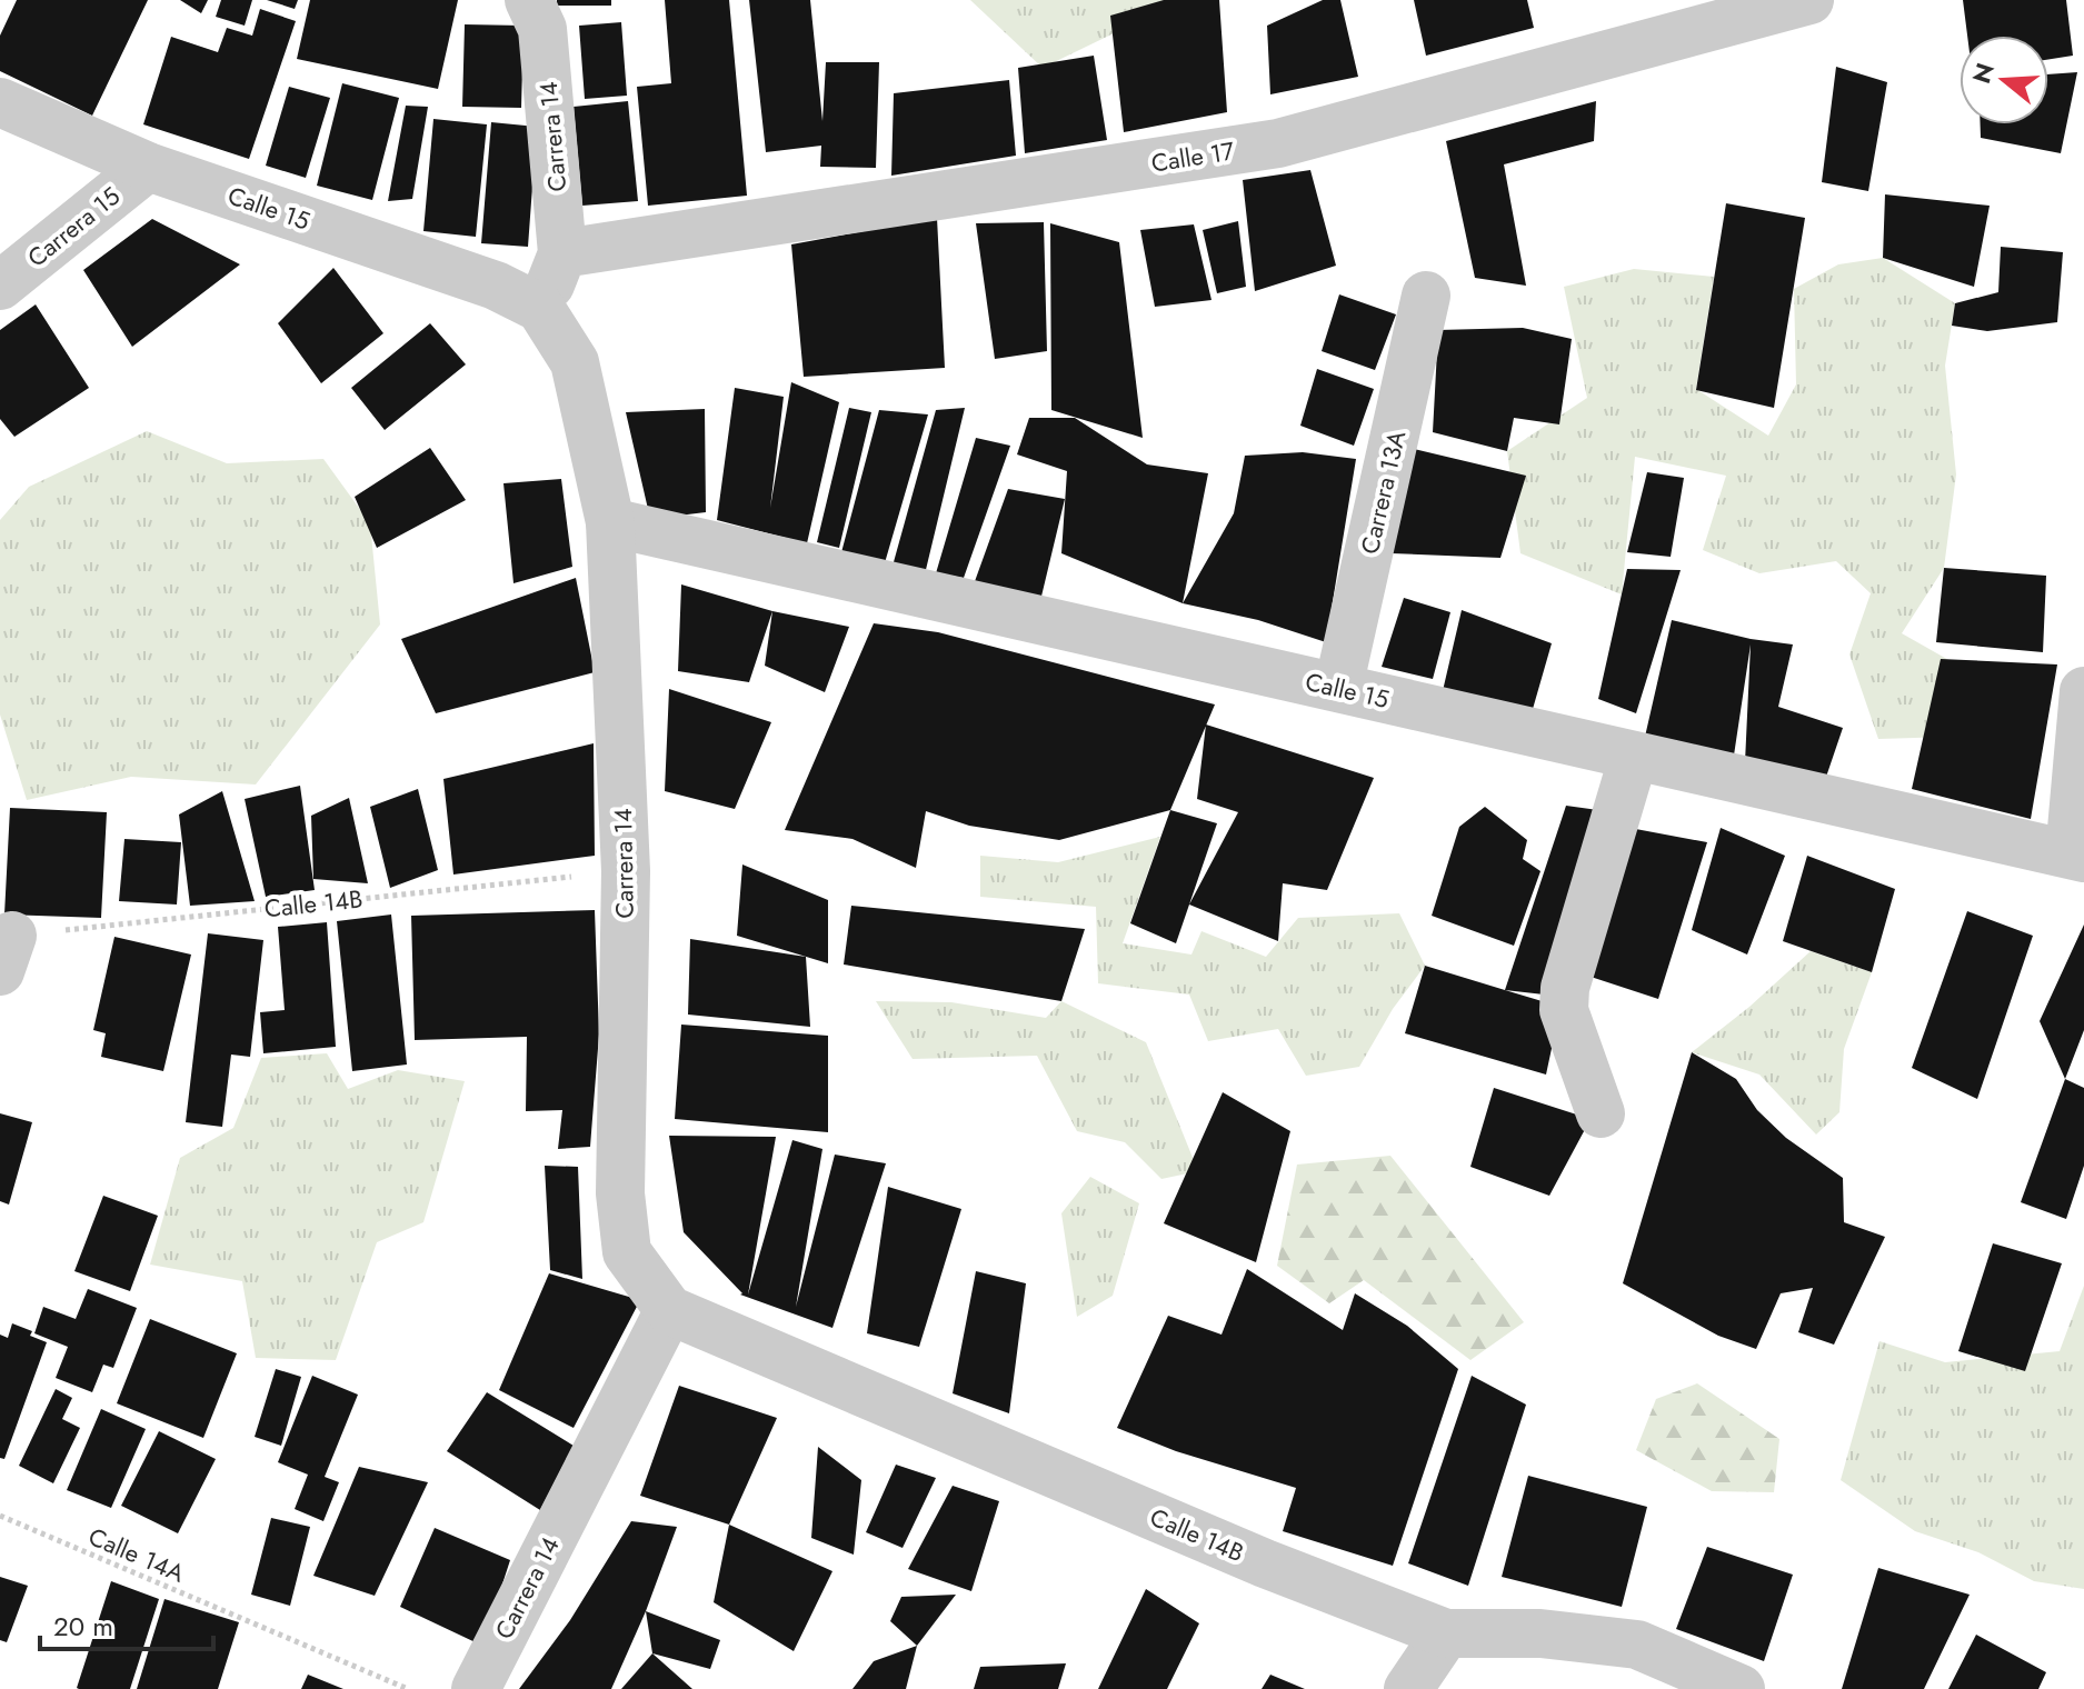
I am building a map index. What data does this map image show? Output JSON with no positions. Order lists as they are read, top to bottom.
{
  "streets": {
    "street": [
      "Carrera 14",
      "Calle 17",
      "Calle 15",
      "Carrera 15",
      "Carrera 13A",
      "Calle 14B"
    ],
    "path": ["Calle 14A"]
  },
  "crossings": [
    ["Carrera 14", "Calle 17"],
    ["Carrera 14", "Calle 15"],
    ["Carrera 14", "Calle 14B"],
    ["Calle 15", "Carrera 15"],
    ["Calle 15", "Carrera 13A"]
  ],
  "scale_bar": "20 m",
  "north": "left"
}
